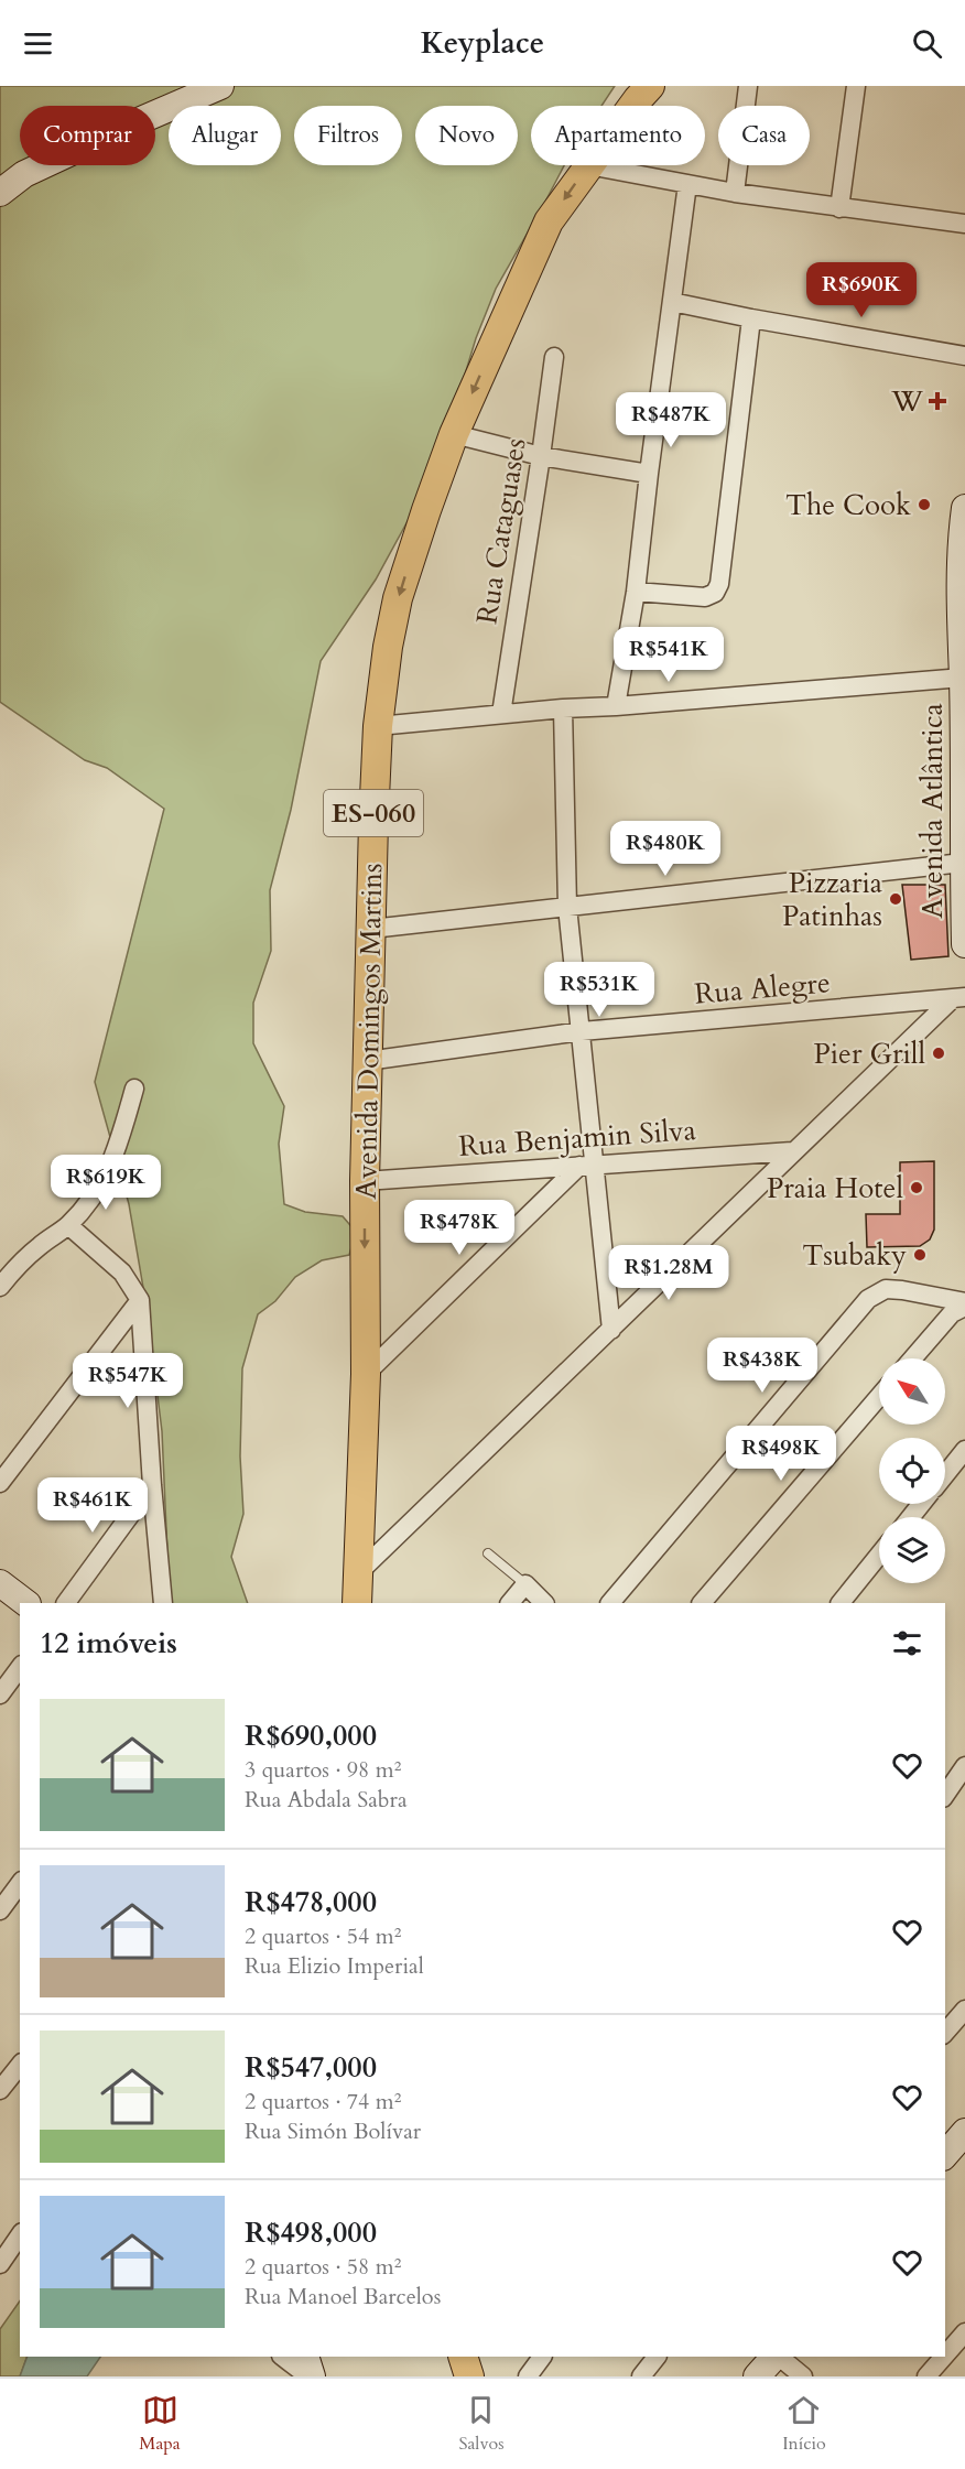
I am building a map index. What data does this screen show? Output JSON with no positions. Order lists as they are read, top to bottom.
{
  "streets": {
    "main road": ["ES-060", "Avenida Domingos Martins"],
    "street": [
      "Rua Cataguases",
      "Avenida Atlântica",
      "Rua Alegre",
      "Rua Benjamin Silva"
    ]
  },
  "crossings": [
    ["Rua Alegre", "Avenida Domingos Martins"],
    ["Avenida Domingos Martins", "Rua Benjamin Silva"]
  ],
  "one_way": ["Avenida Domingos Martins"],
  "places": {
    "health": ["W"],
    "other": [
      "The Cook",
      "Pizzaria Patinhas",
      "Pier Grill",
      "Praia Hotel",
      "Tsubaky"
    ]
  },
  "north": "top left",
  "page": {
    "header": "Keyplace",
    "chip": [
      "Comprar",
      "Alugar",
      "Filtros",
      "Novo",
      "Apartamento",
      "Casa"
    ],
    "price": [
      "R$690K",
      "R$487K",
      "R$541K",
      "R$480K",
      "R$531K",
      "R$619K",
      "R$478K",
      "R$1.28M",
      "R$438K",
      "R$547K",
      "R$498K",
      "R$461K"
    ],
    "heading": "12 imóveis",
    "list": [
      {
        "name": "R$690,000",
        "note": "3 quartos · 98 m² · Rua Abdala Sabra"
      },
      {
        "name": "R$478,000",
        "note": "2 quartos · 54 m² · Rua Elizio Imperial"
      },
      {
        "name": "R$547,000",
        "note": "2 quartos · 74 m² · Rua Simón Bolívar"
      },
      {
        "name": "R$498,000",
        "note": "2 quartos · 58 m² · Rua Manoel Barcelos"
      }
    ],
    "tabs": ["Mapa", "Salvos", "Início"]
  }
}
